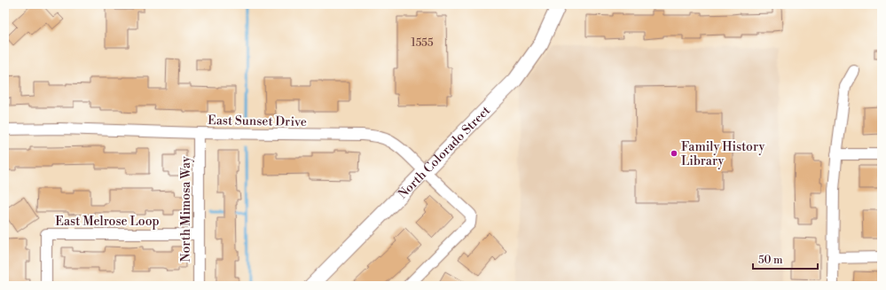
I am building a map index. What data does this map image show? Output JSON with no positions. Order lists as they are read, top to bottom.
{
  "streets": {
    "street": [
      "East Sunset Drive",
      "North Colorado Street",
      "North Mimosa Way",
      "East Melrose Loop"
    ]
  },
  "crossings": [
    ["East Sunset Drive", "North Colorado Street"],
    ["East Sunset Drive", "North Mimosa Way"],
    ["North Mimosa Way", "East Melrose Loop"]
  ],
  "places": ["Family History Library"],
  "house_numbers": ["1555"],
  "scale_bar": "50 m"
}
